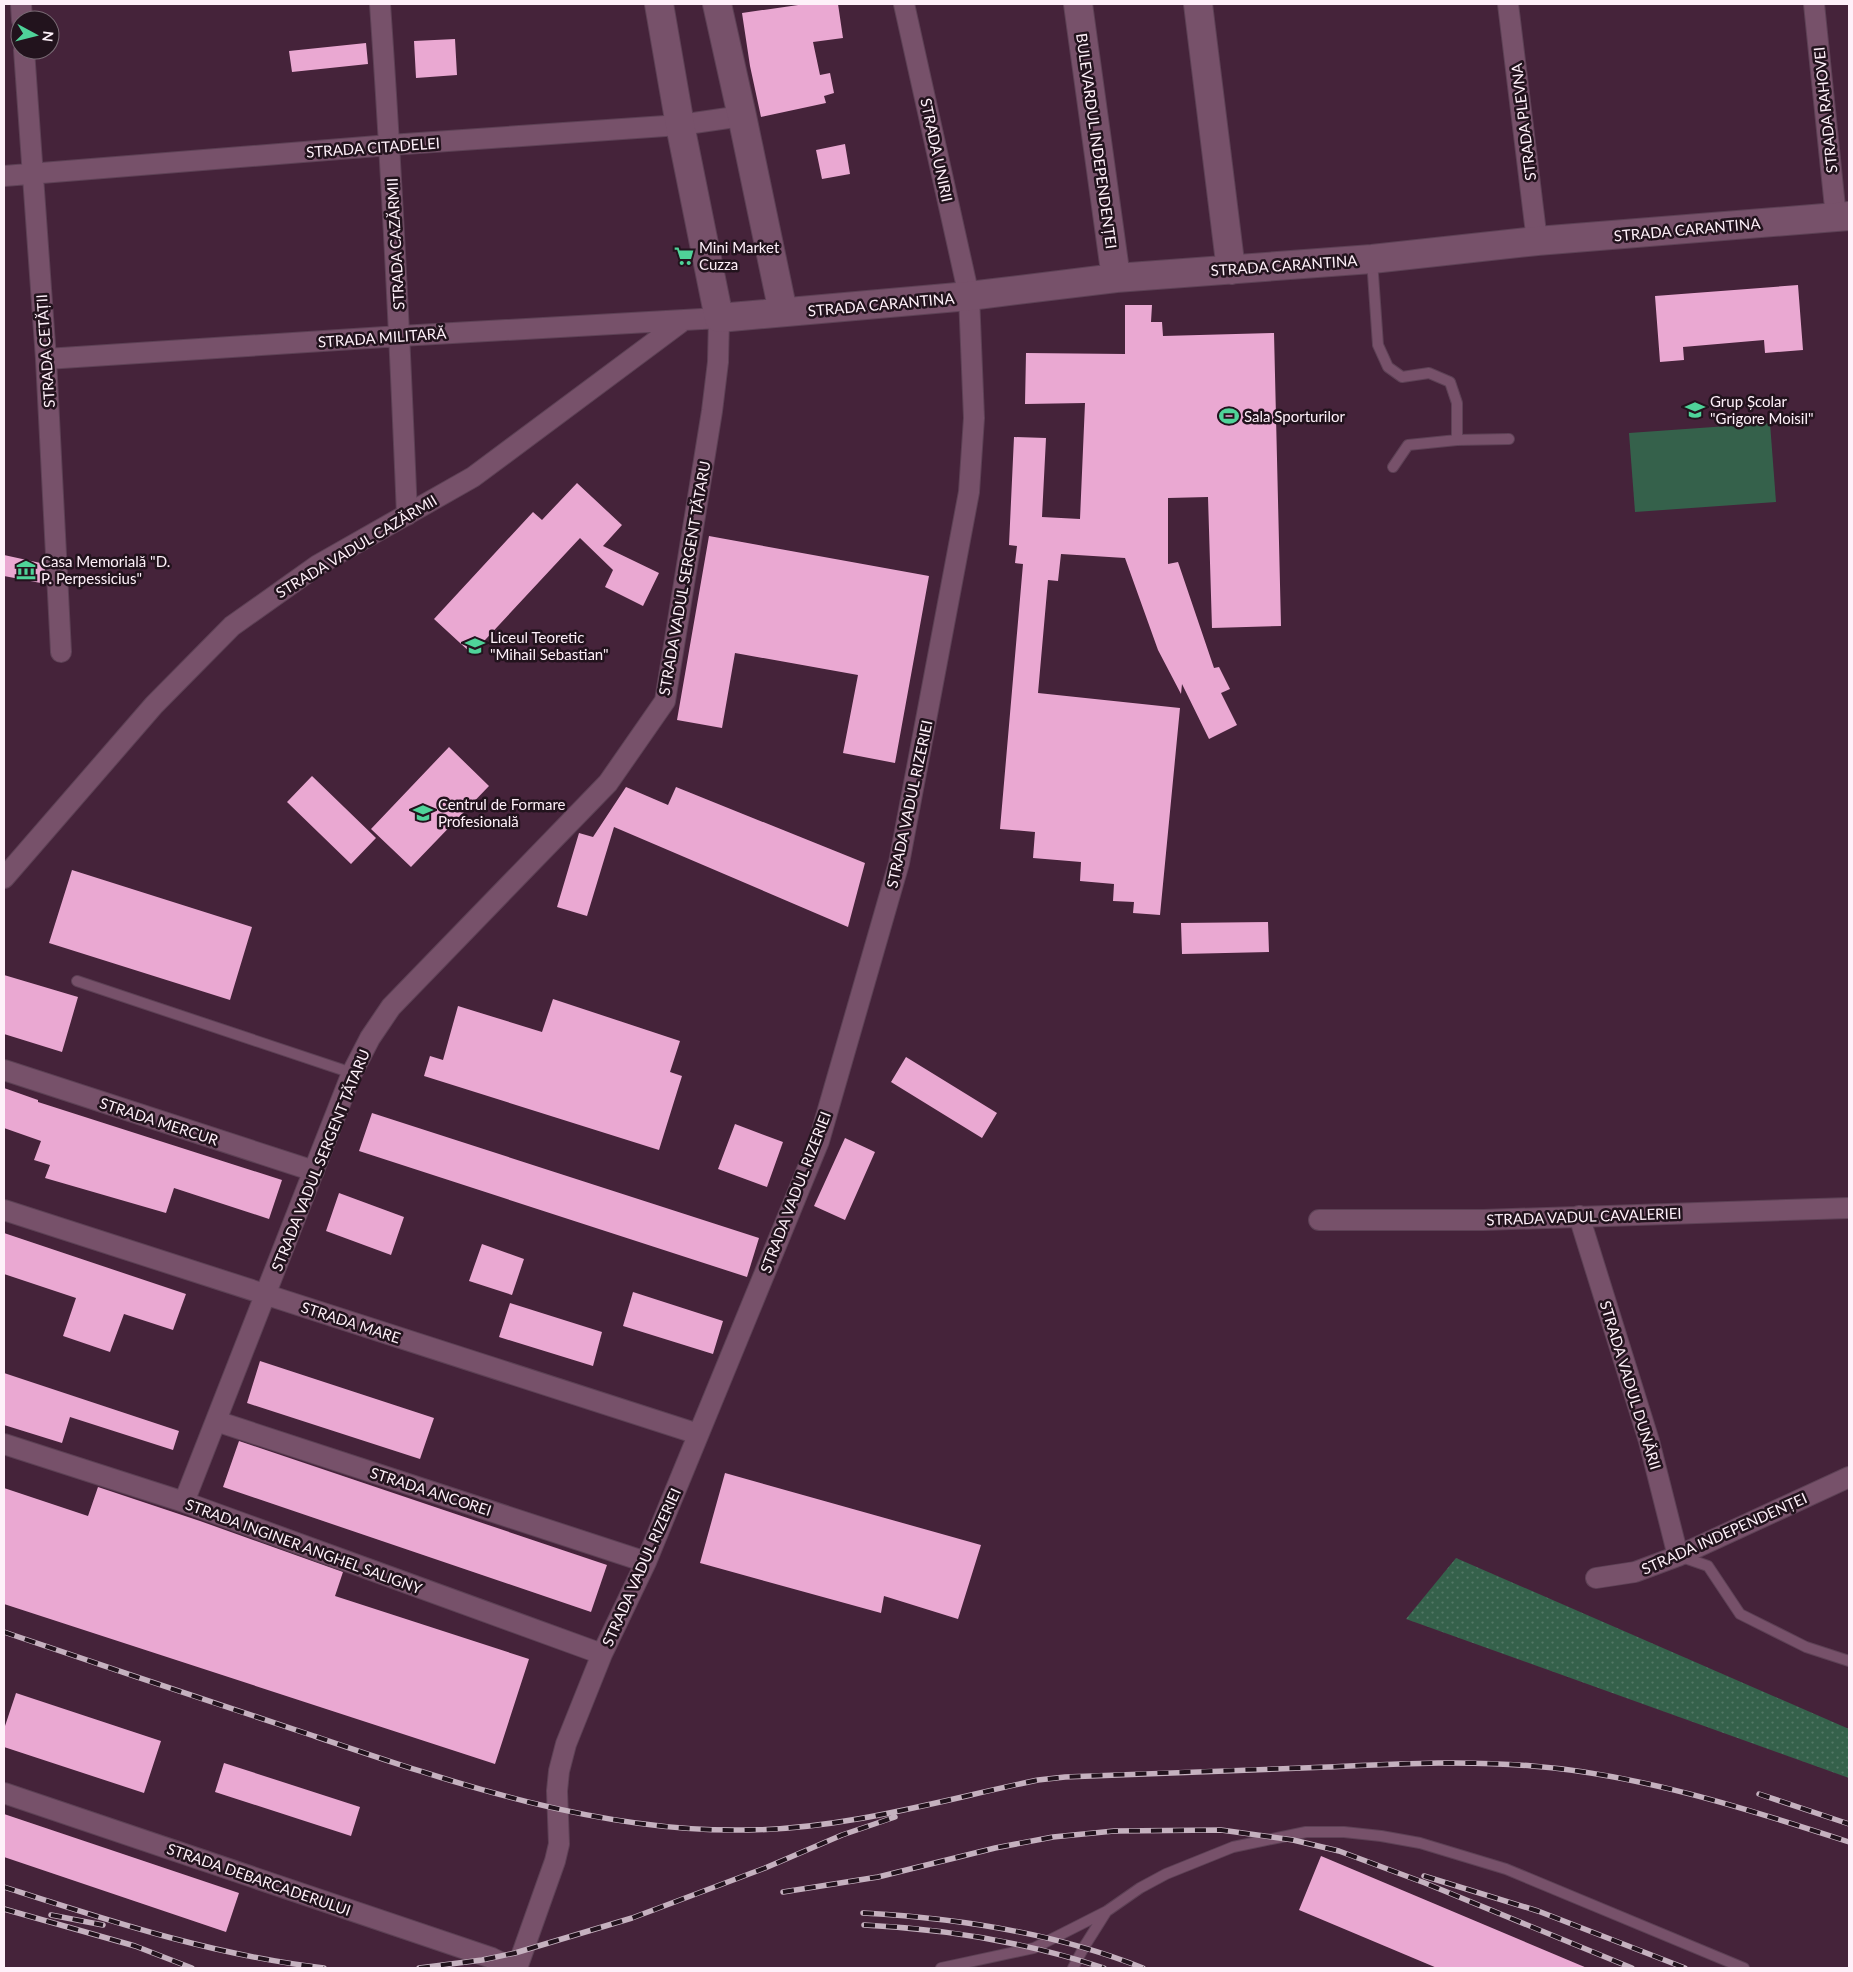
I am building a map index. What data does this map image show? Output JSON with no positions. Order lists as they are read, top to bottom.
{
  "streets": {
    "main road": ["BULEVARDUL INDEPENDENȚEI", "STRADA CARANTINA"],
    "street": [
      "STRADA RAHOVEI",
      "STRADA PLEVNA",
      "STRADA CITADELEI",
      "STRADA UNIRII",
      "STRADA CAZĂRMII",
      "STRADA MILITARĂ",
      "STRADA CETĂȚII",
      "STRADA VADUL CAZĂRMII",
      "STRADA VADUL SERGENT TĂTARU",
      "STRADA VADUL RIZERIEI",
      "STRADA MERCUR",
      "STRADA VADUL CAVALERIEI",
      "STRADA MARE",
      "STRADA VADUL DUNĂRII",
      "STRADA ANCOREI",
      "STRADA INDEPENDENȚEI",
      "STRADA INGINER ANGHEL SALIGNY",
      "STRADA DEBARCADERULUI"
    ]
  },
  "crossings": [
    ["STRADA RAHOVEI", "STRADA CARANTINA"],
    ["STRADA PLEVNA", "STRADA CARANTINA"],
    ["BULEVARDUL INDEPENDENȚEI", "STRADA CARANTINA"],
    ["STRADA CITADELEI", "STRADA CAZĂRMII"],
    ["STRADA CITADELEI", "STRADA CETĂȚII"],
    ["STRADA UNIRII", "STRADA CARANTINA"],
    ["STRADA UNIRII", "STRADA VADUL RIZERIEI"],
    ["STRADA CARANTINA", "STRADA MILITARĂ"],
    ["STRADA CARANTINA", "STRADA VADUL SERGENT TĂTARU"],
    ["STRADA CARANTINA", "STRADA VADUL RIZERIEI"],
    ["STRADA CAZĂRMII", "STRADA MILITARĂ"],
    ["STRADA CAZĂRMII", "STRADA VADUL CAZĂRMII"],
    ["STRADA MILITARĂ", "STRADA CETĂȚII"],
    ["STRADA MILITARĂ", "STRADA VADUL CAZĂRMII"],
    ["STRADA MILITARĂ", "STRADA VADUL SERGENT TĂTARU"],
    ["STRADA VADUL SERGENT TĂTARU", "STRADA MERCUR"],
    ["STRADA VADUL SERGENT TĂTARU", "STRADA MARE"],
    ["STRADA VADUL SERGENT TĂTARU", "STRADA ANCOREI"],
    ["STRADA VADUL SERGENT TĂTARU", "STRADA INGINER ANGHEL SALIGNY"],
    ["STRADA VADUL RIZERIEI", "STRADA MARE"],
    ["STRADA VADUL RIZERIEI", "STRADA ANCOREI"],
    ["STRADA VADUL RIZERIEI", "STRADA INGINER ANGHEL SALIGNY"],
    ["STRADA VADUL CAVALERIEI", "STRADA VADUL DUNĂRII"],
    ["STRADA VADUL DUNĂRII", "STRADA INDEPENDENȚEI"]
  ],
  "places": {
    "supermarket": ["Mini Market Cuzza"],
    "school or university": ["Grup Școlar \"Grigore Moisil\"", "Liceul Teoretic \"Mihail Sebastian\"", "Centrul de Formare Profesională"],
    "sports": ["Sala Sporturilor"],
    "museum": ["Casa Memorială \"D. P. Perpessicius\""]
  },
  "north": "right"
}
